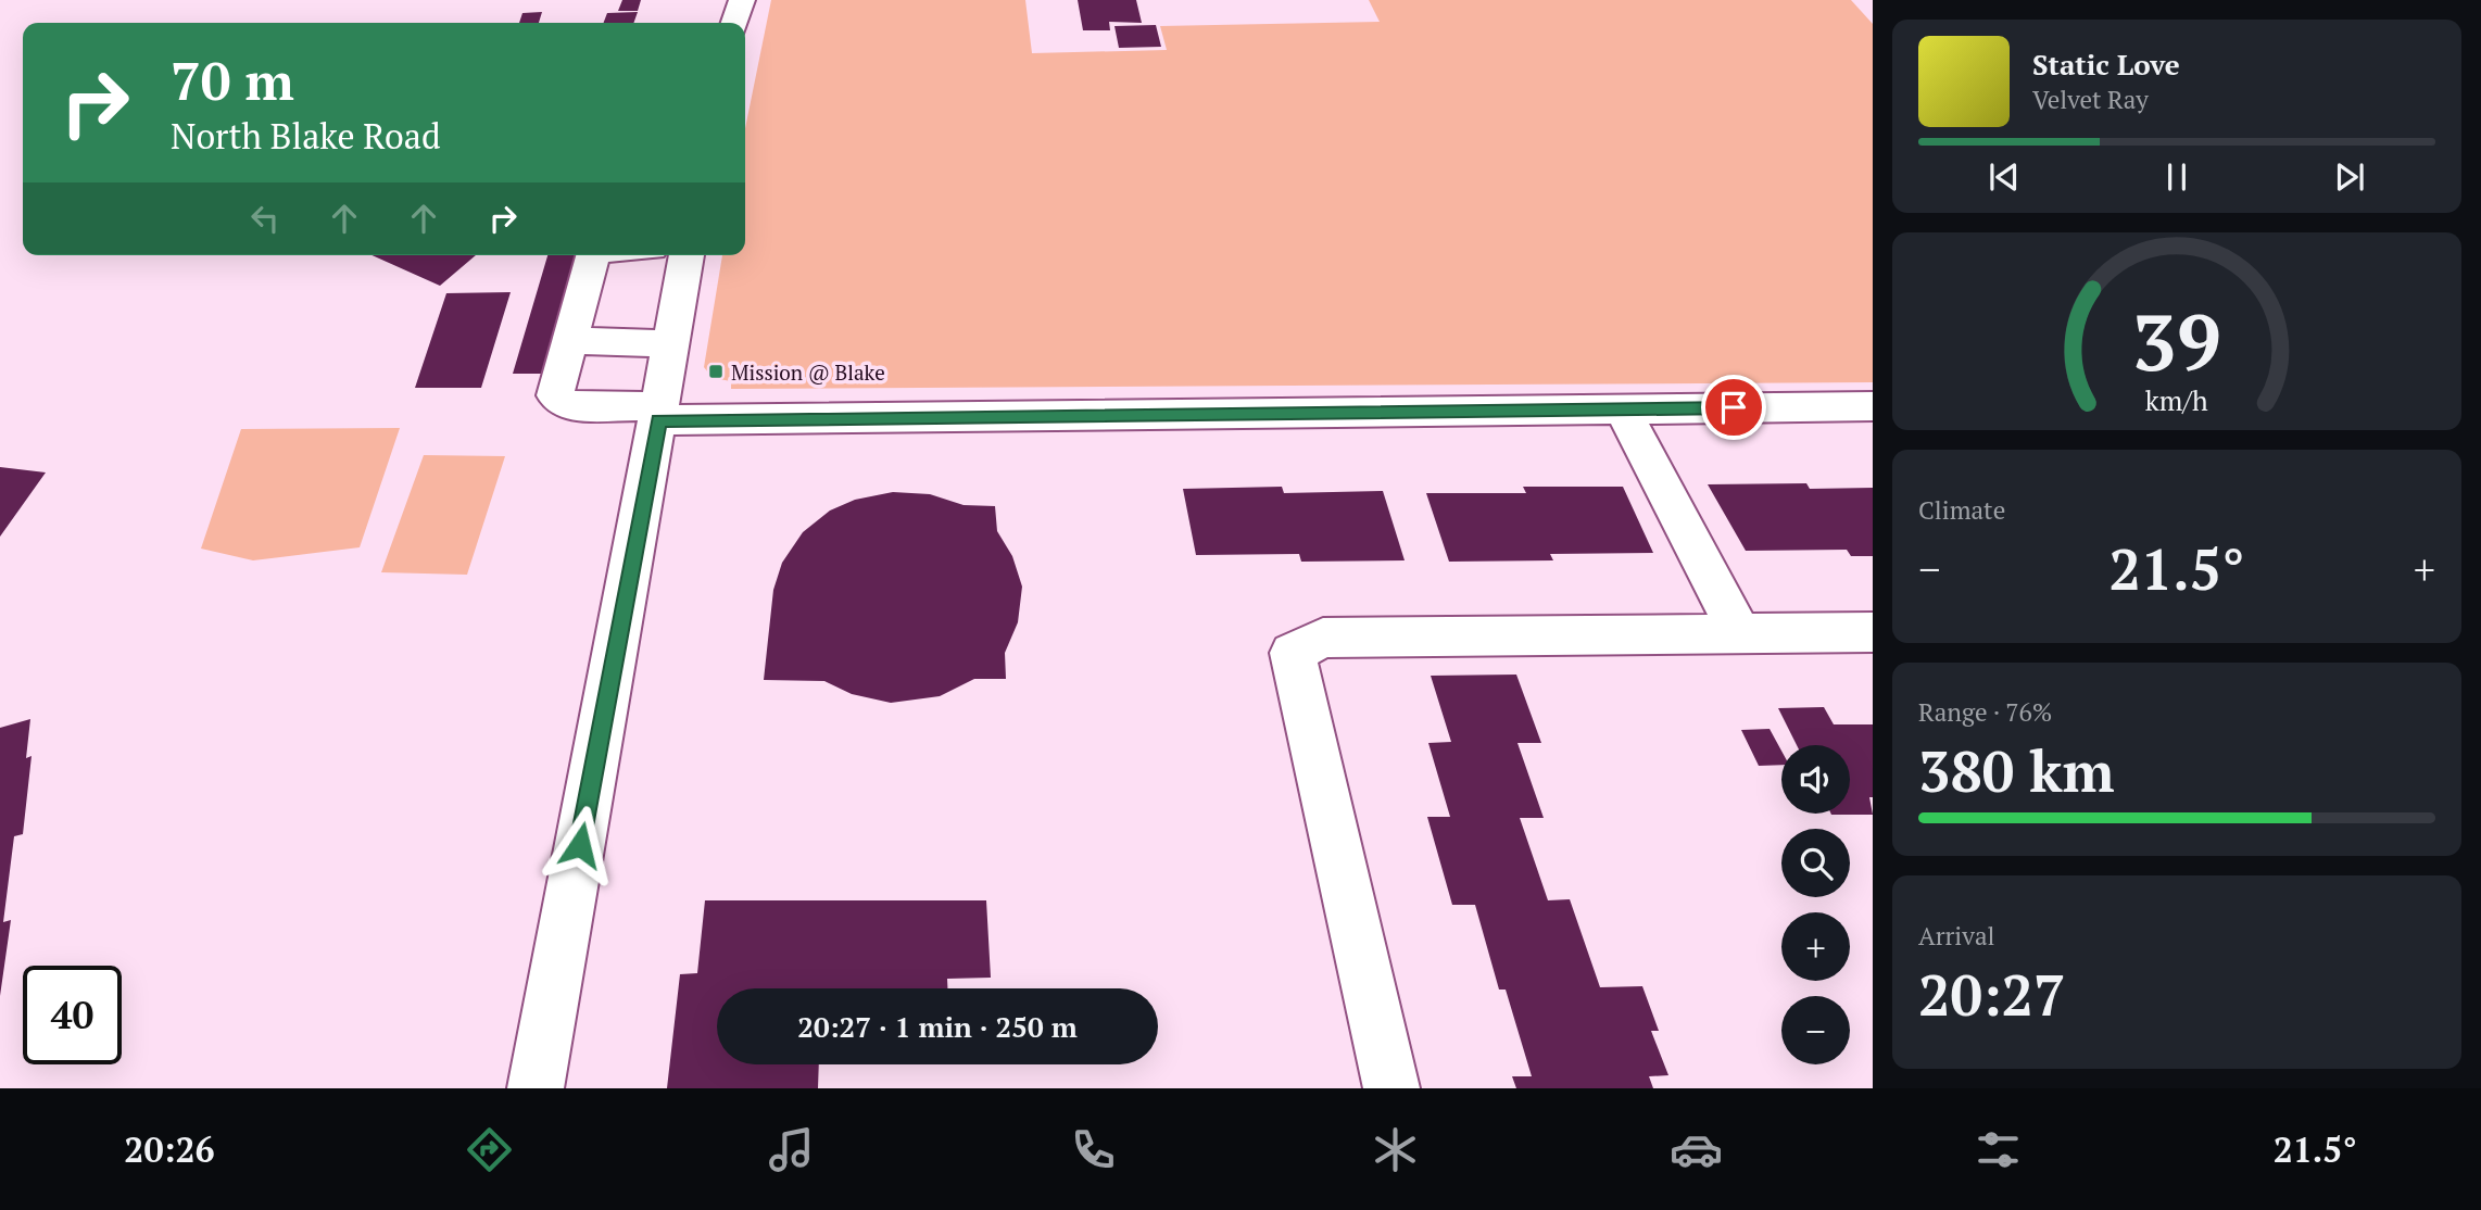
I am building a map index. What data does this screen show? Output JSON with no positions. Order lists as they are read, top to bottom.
{
  "places": {
    "transit": ["Mission @ Blake"]
  },
  "page": {
    "turn": ["70 m", "North Blake Road"],
    "song": ["Static Love", "Velvet Ray"],
    "tile": [
      "Climate",
      ["Range · 76%", "380 km"],
      ["Arrival", "20:27"]
    ],
    "heat": ["−", "21.5°", "+"],
    "map_buttons": ["+", "−"],
    "limit": "40",
    "trip": "20:27 · 1 min · 250 m",
    "tabs": ["20:26", "21.5°"],
    "gauge": ["39", "km/h"]
  }
}
